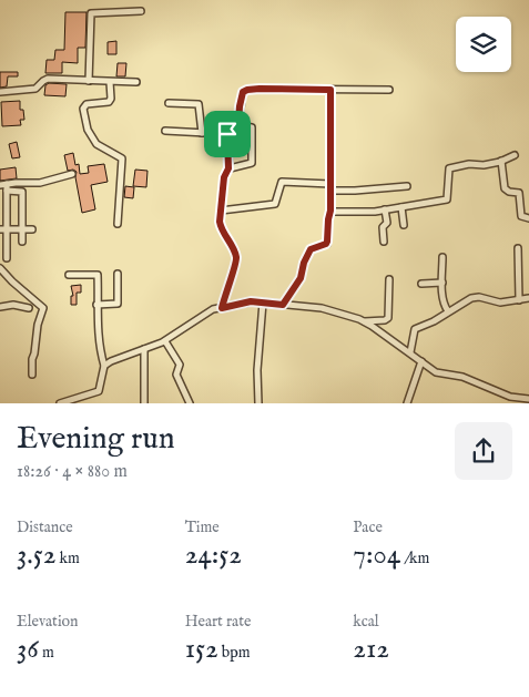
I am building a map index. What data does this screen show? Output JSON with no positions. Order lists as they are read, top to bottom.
{
  "page": {
    "heading": ["Evening run", "18:26 · 4 × 880 m"],
    "stats": [
      ["Distance", "3.52 km"],
      ["Time", "24:52"],
      ["Pace", "7:04 /km"],
      ["Elevation", "36 m"],
      ["Heart rate", "152 bpm"],
      ["kcal", "212"]
    ]
  }
}
